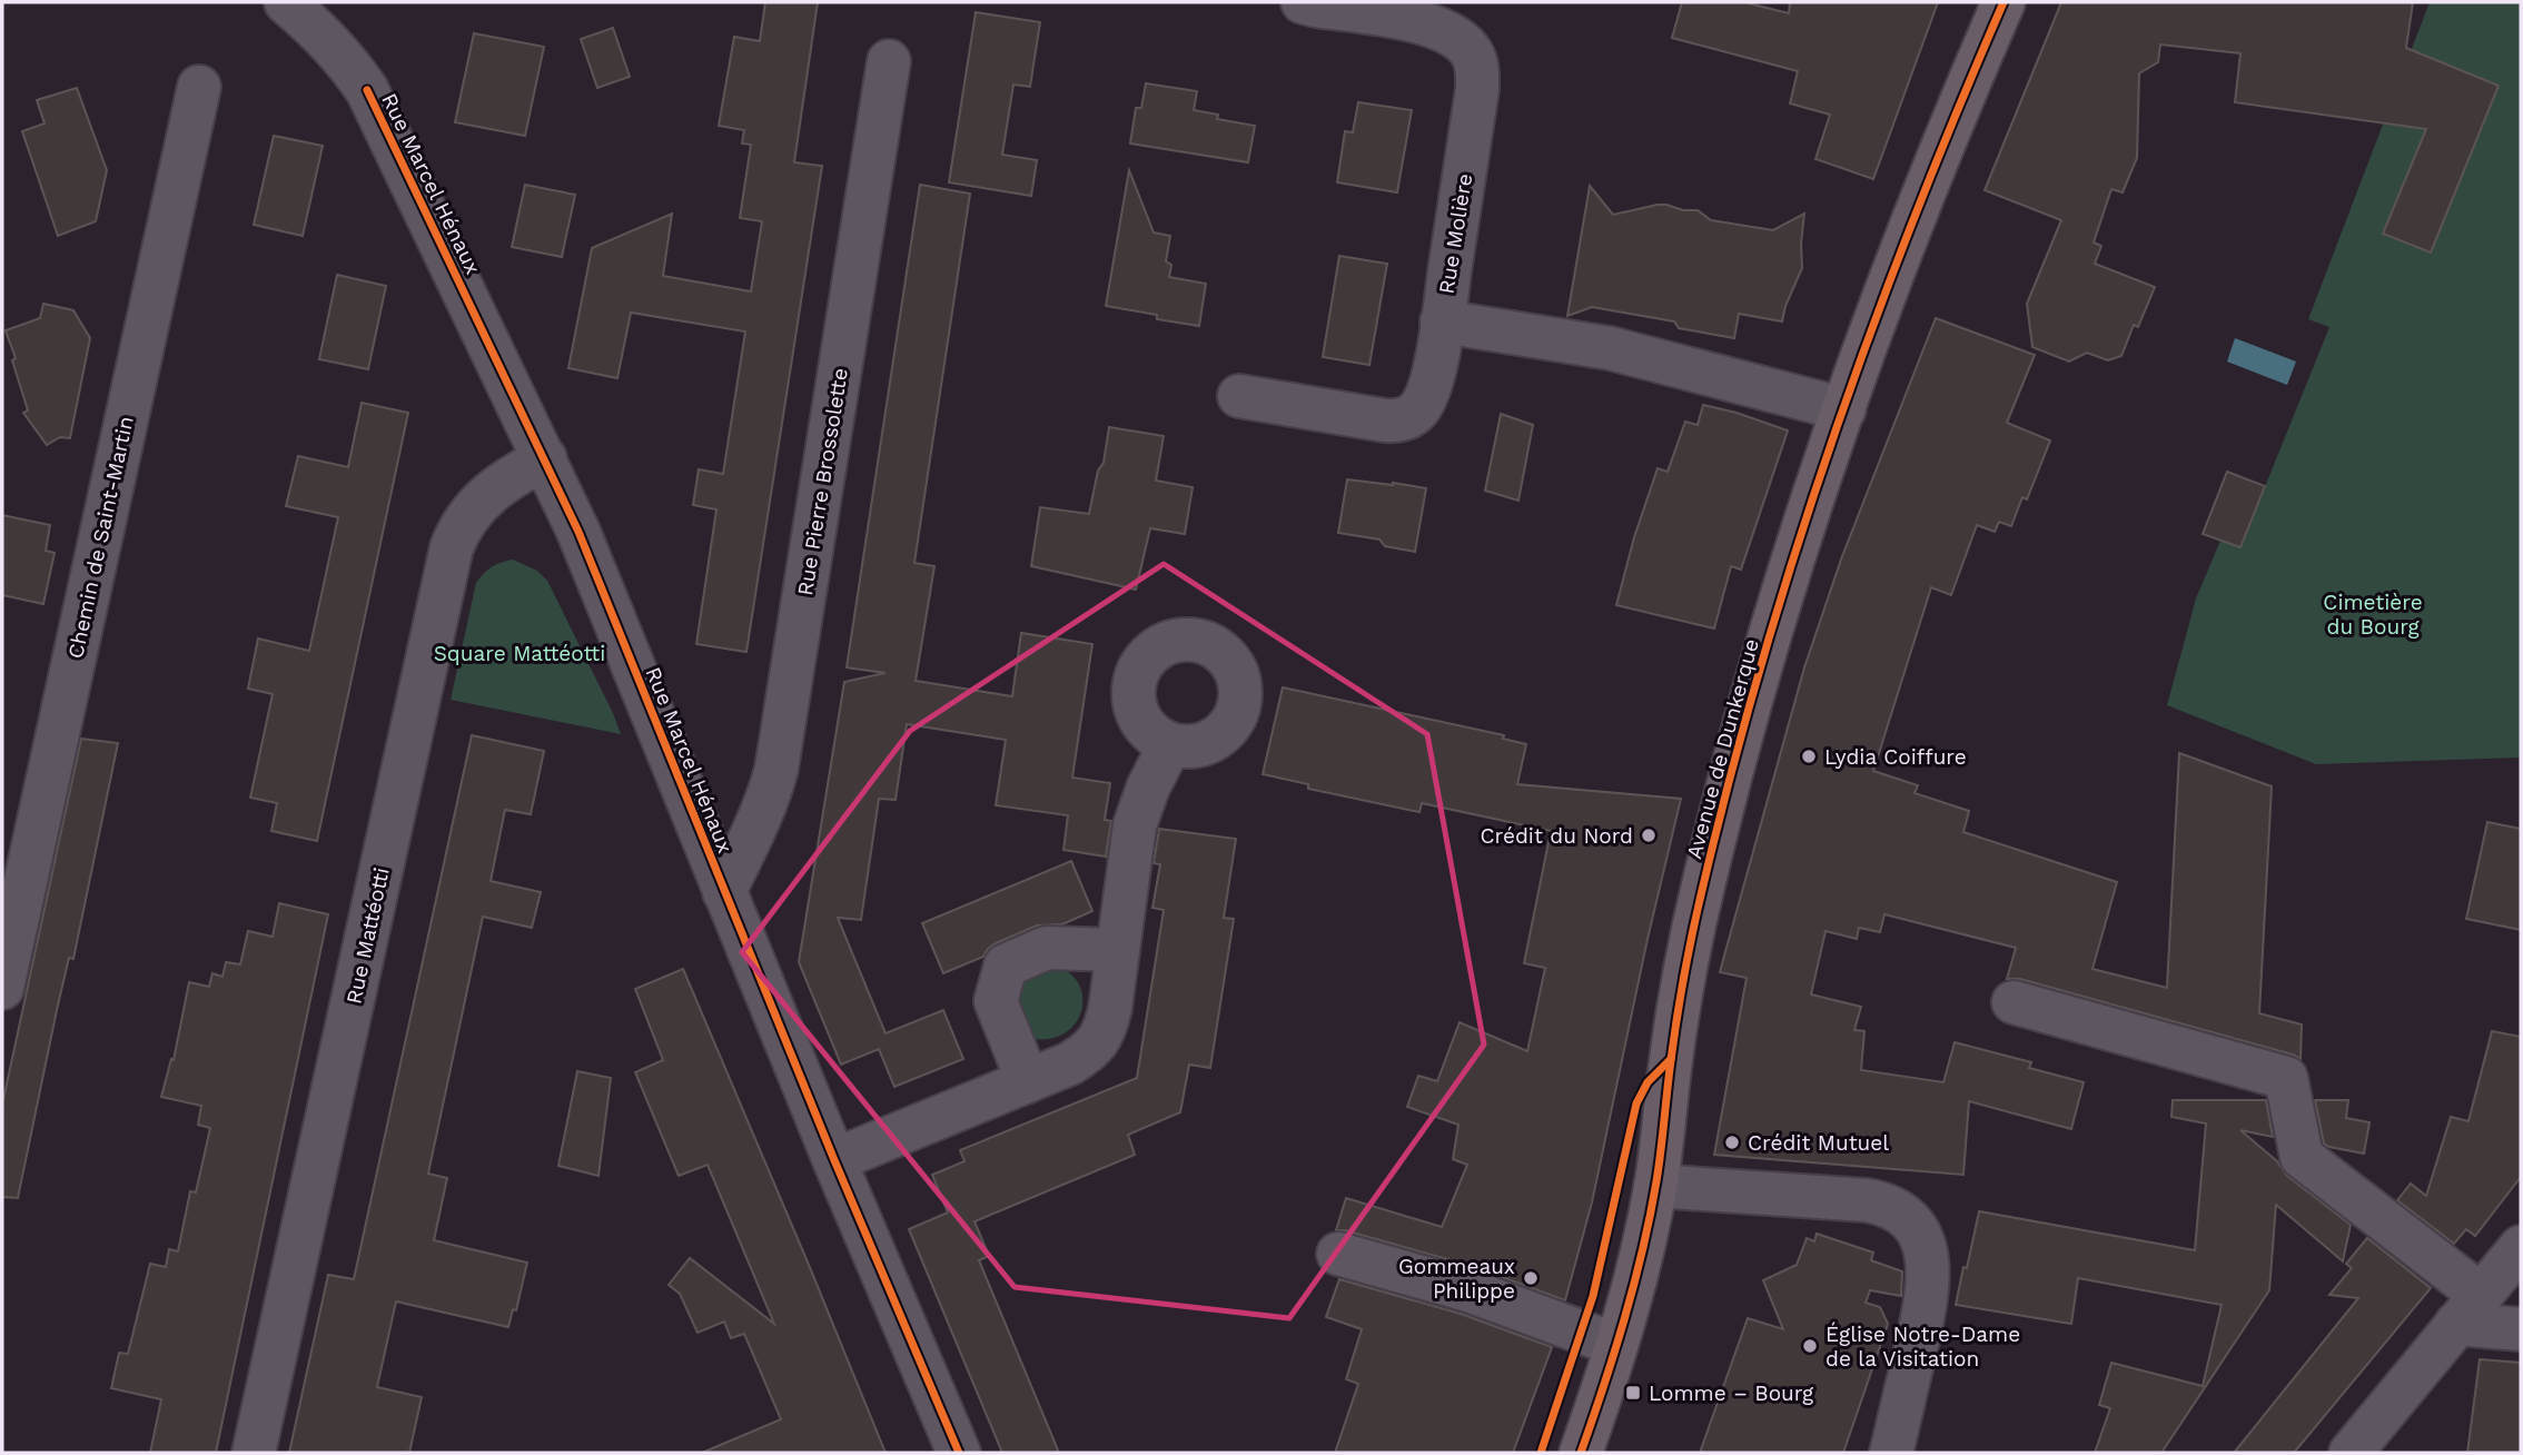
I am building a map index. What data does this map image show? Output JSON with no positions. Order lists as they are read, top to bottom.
{
  "streets": {
    "main road": ["Avenue de Dunkerque"],
    "street": [
      "Rue Marcel Hénaux",
      "Rue Molière",
      "Rue Pierre Brossolette",
      "Chemin de Saint-Martin",
      "Rue Mattéotti"
    ]
  },
  "crossings": [
    ["Rue Marcel Hénaux", "Rue Pierre Brossolette"],
    ["Rue Marcel Hénaux", "Rue Mattéotti"]
  ],
  "parks": ["Cimetière du Bourg", "Square Mattéotti"],
  "places": {
    "other": [
      "Lydia Coiffure",
      "Crédit du Nord",
      "Crédit Mutuel",
      "Gommeaux Philippe",
      "Église Notre-Dame de la Visitation"
    ],
    "transit": ["Lomme – Bourg"]
  }
}
